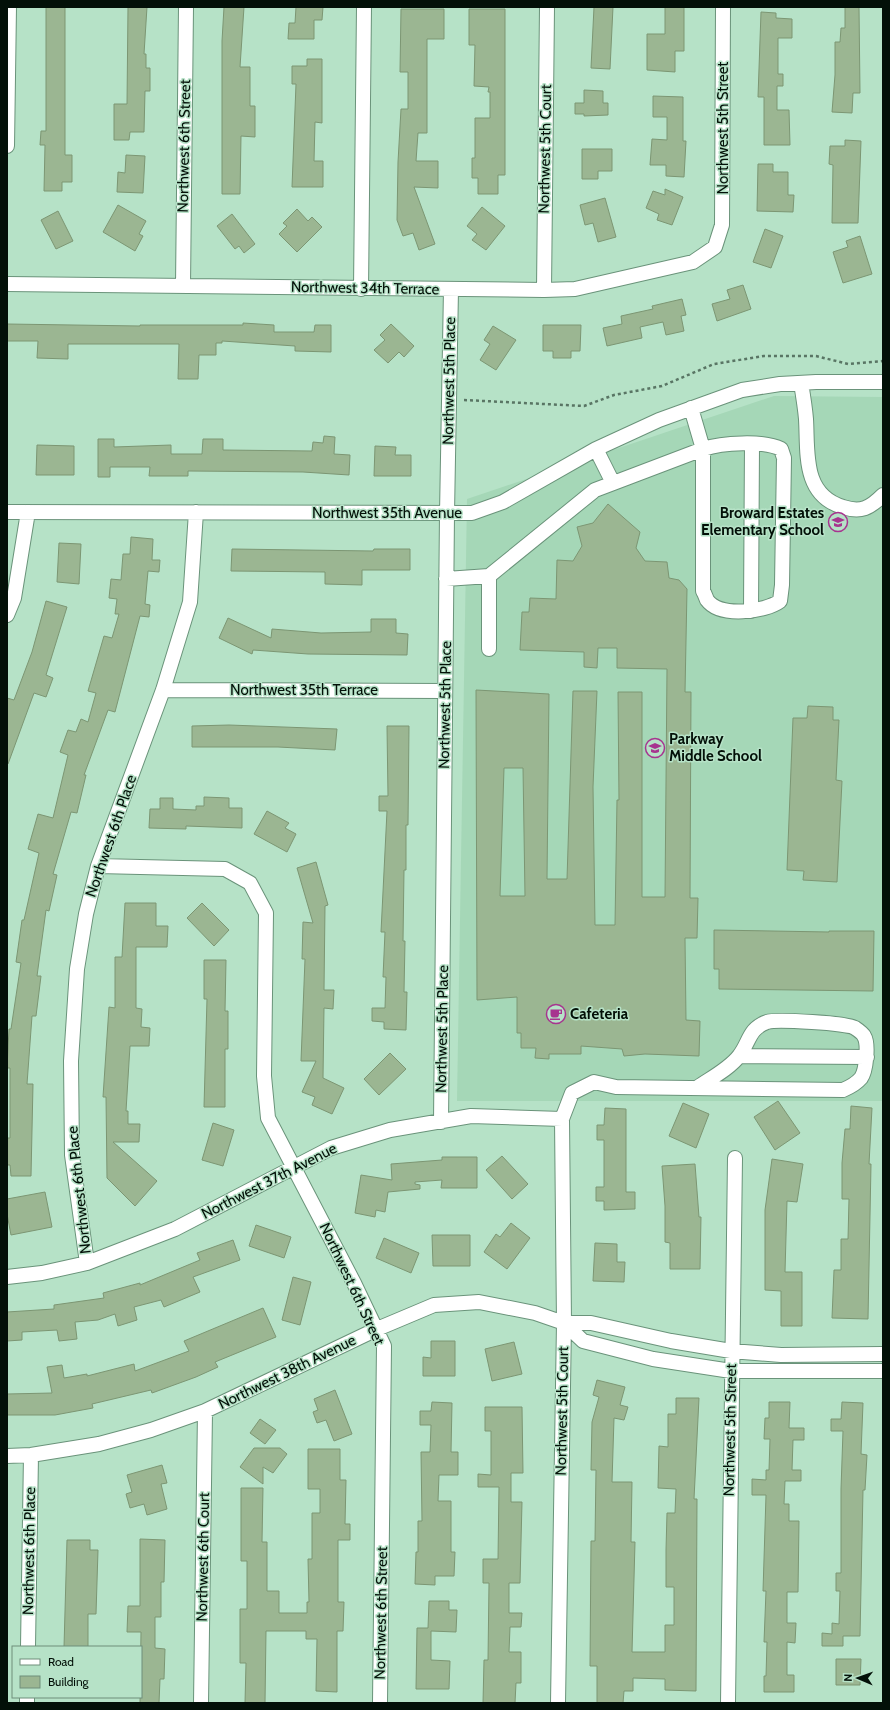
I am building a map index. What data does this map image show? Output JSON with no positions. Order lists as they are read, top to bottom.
{
  "streets": {
    "street": [
      "Northwest 5th Street",
      "Northwest 6th Street",
      "Northwest 5th Court",
      "Northwest 34th Terrace",
      "Northwest 5th Place",
      "Northwest 35th Avenue",
      "Northwest 35th Terrace",
      "Northwest 6th Place",
      "Northwest 37th Avenue",
      "Northwest 38th Avenue",
      "Northwest 6th Court"
    ]
  },
  "crossings": [
    ["Northwest 5th Street", "Northwest 34th Terrace"],
    ["Northwest 5th Street", "Northwest 38th Avenue"],
    ["Northwest 6th Street", "Northwest 34th Terrace"],
    ["Northwest 6th Street", "Northwest 6th Place"],
    ["Northwest 6th Street", "Northwest 37th Avenue"],
    ["Northwest 6th Street", "Northwest 38th Avenue"],
    ["Northwest 5th Court", "Northwest 34th Terrace"],
    ["Northwest 5th Court", "Northwest 37th Avenue"],
    ["Northwest 5th Court", "Northwest 38th Avenue"],
    ["Northwest 34th Terrace", "Northwest 5th Place"],
    ["Northwest 5th Place", "Northwest 35th Avenue"],
    ["Northwest 5th Place", "Northwest 35th Terrace"],
    ["Northwest 5th Place", "Northwest 37th Avenue"],
    ["Northwest 35th Avenue", "Northwest 6th Place"],
    ["Northwest 35th Terrace", "Northwest 6th Place"],
    ["Northwest 6th Place", "Northwest 37th Avenue"],
    ["Northwest 6th Place", "Northwest 38th Avenue"],
    ["Northwest 38th Avenue", "Northwest 6th Court"]
  ],
  "places": {
    "school or university": ["Broward Estates Elementary School", "Parkway Middle School"],
    "cafe": ["Cafeteria"]
  },
  "legend": ["Road", "Building"],
  "north": "left"
}
